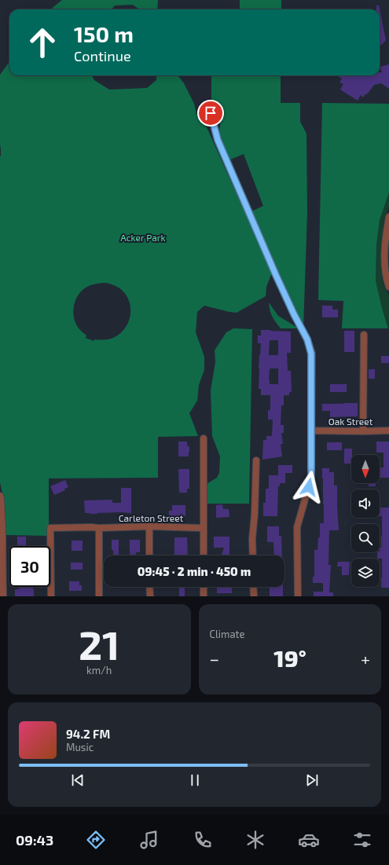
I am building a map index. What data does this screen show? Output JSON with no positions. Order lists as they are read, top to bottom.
{
  "streets": {
    "street": ["Oak Street", "Carleton Street"]
  },
  "parks": ["Acker Park"],
  "north": "bottom",
  "page": {
    "turn": ["150 m", "Continue"],
    "limit": "30",
    "trip": "09:45 · 2 min · 450 m",
    "tile": [
      ["21", "km/h"],
      "Climate"
    ],
    "heat": ["−", "19°", "+"],
    "song": ["94.2 FM", "Music"],
    "tabs": "09:43"
  }
}
